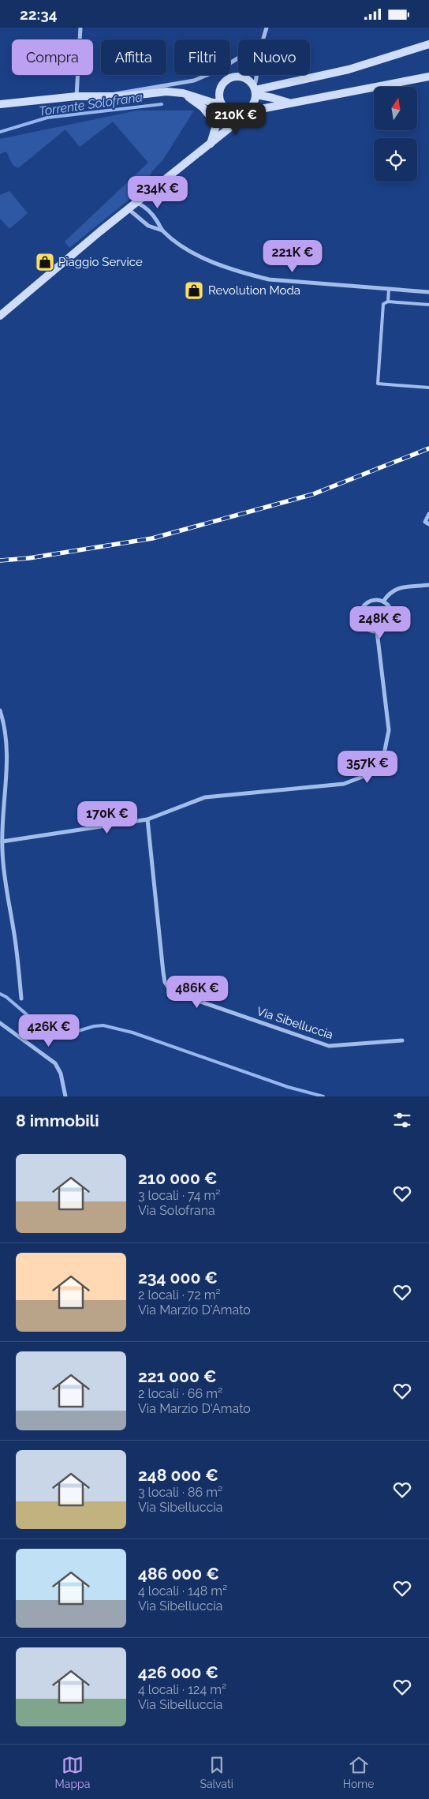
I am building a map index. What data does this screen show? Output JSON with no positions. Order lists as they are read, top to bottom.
{
  "streets": {
    "street": ["Via Sibelluccia"]
  },
  "water": ["Torrente Solofrana"],
  "places": {
    "shop": ["Piaggio Service", "Revolution Moda"]
  },
  "north": "top",
  "page": {
    "status": "22:34",
    "chip": [
      "Compra",
      "Affitta",
      "Filtri",
      "Nuovo"
    ],
    "price": [
      "210K €",
      "234K €",
      "221K €",
      "248K €",
      "357K €",
      "170K €",
      "486K €",
      "426K €"
    ],
    "heading": "8 immobili",
    "list": [
      {
        "name": "210 000 €",
        "note": "3 locali · 74 m² · Via Solofrana"
      },
      {
        "name": "234 000 €",
        "note": "2 locali · 72 m² · Via Marzio D'Amato"
      },
      {
        "name": "221 000 €",
        "note": "2 locali · 66 m² · Via Marzio D'Amato"
      },
      {
        "name": "248 000 €",
        "note": "3 locali · 86 m² · Via Sibelluccia"
      },
      {
        "name": "486 000 €",
        "note": "4 locali · 148 m² · Via Sibelluccia"
      },
      {
        "name": "426 000 €",
        "note": "4 locali · 124 m² · Via Sibelluccia"
      }
    ],
    "tabs": ["Mappa", "Salvati", "Home"]
  }
}
